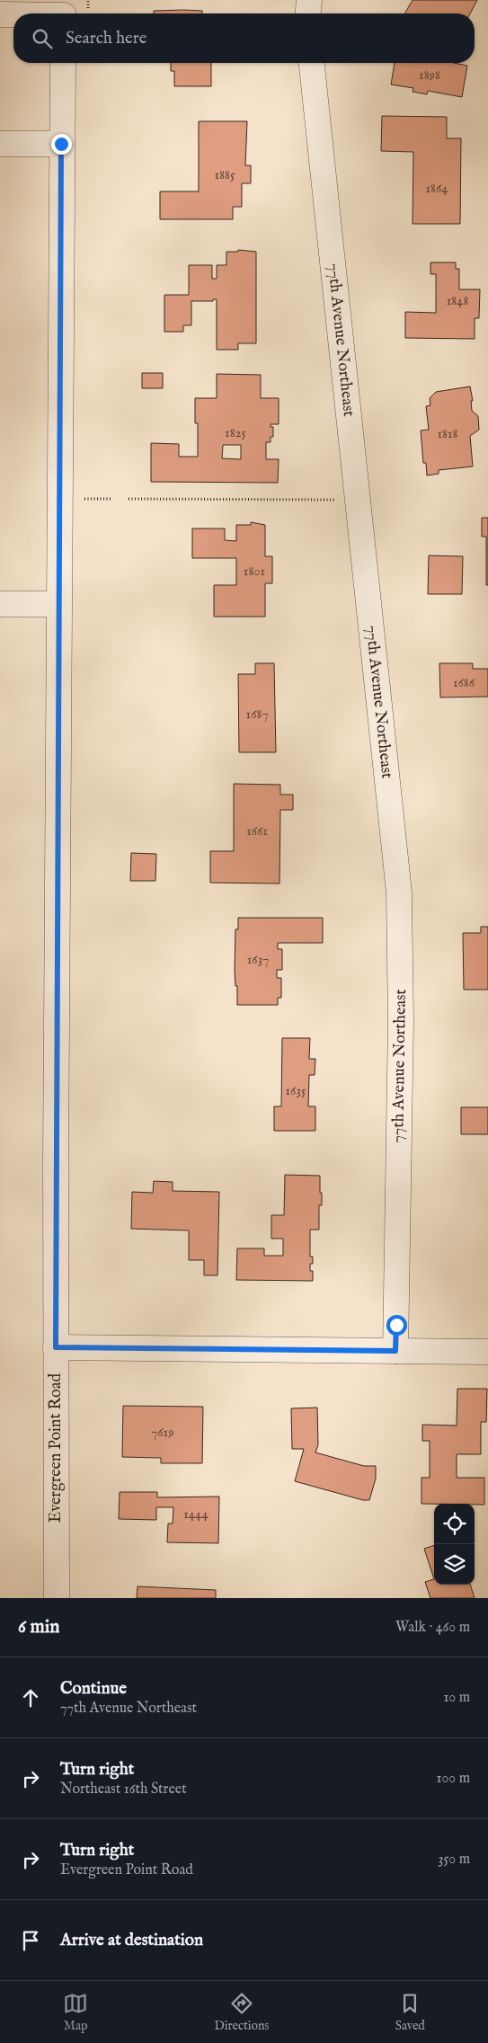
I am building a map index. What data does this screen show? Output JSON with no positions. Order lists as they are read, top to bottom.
{
  "streets": {
    "street": ["77th Avenue Northeast", "Evergreen Point Road"]
  },
  "house_numbers": [
    "1898",
    "1885",
    "1864",
    "1848",
    "1825",
    "1818",
    "1801",
    "1686",
    "1687",
    "1661",
    "1637",
    "1635",
    "7619",
    "1444"
  ],
  "page": {
    "search": "Search here",
    "heading": ["6 min", "Walk · 460 m"],
    "list": [
      ["Continue", "77th Avenue Northeast", "10 m"],
      ["Turn right", "Northeast 16th Street", "100 m"],
      ["Turn right", "Evergreen Point Road", "350 m"],
      "Arrive at destination"
    ],
    "nav": ["Map", "Directions", "Saved"]
  }
}
